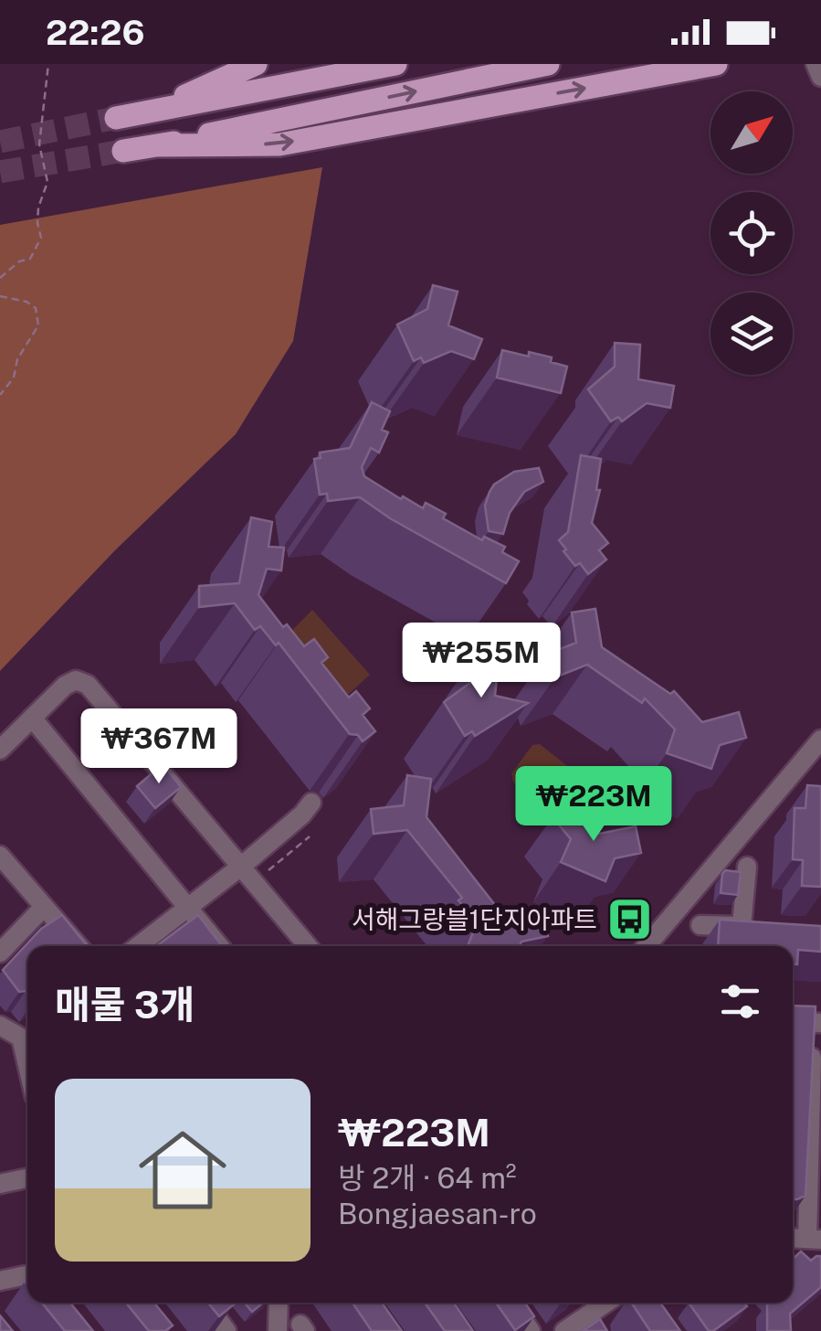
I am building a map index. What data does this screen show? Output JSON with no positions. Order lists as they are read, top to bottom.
{
  "places": {
    "bus stop": ["서해그랑블1단지아파트"]
  },
  "north": "top right",
  "page": {
    "status": "22:26",
    "price": ["₩255M", "₩367M", "₩223M"],
    "heading": "매물 3개",
    "list": [
      {
        "name": "₩223M",
        "note": "방 2개 · 64 m² · Bongjaesan-ro"
      }
    ]
  }
}
